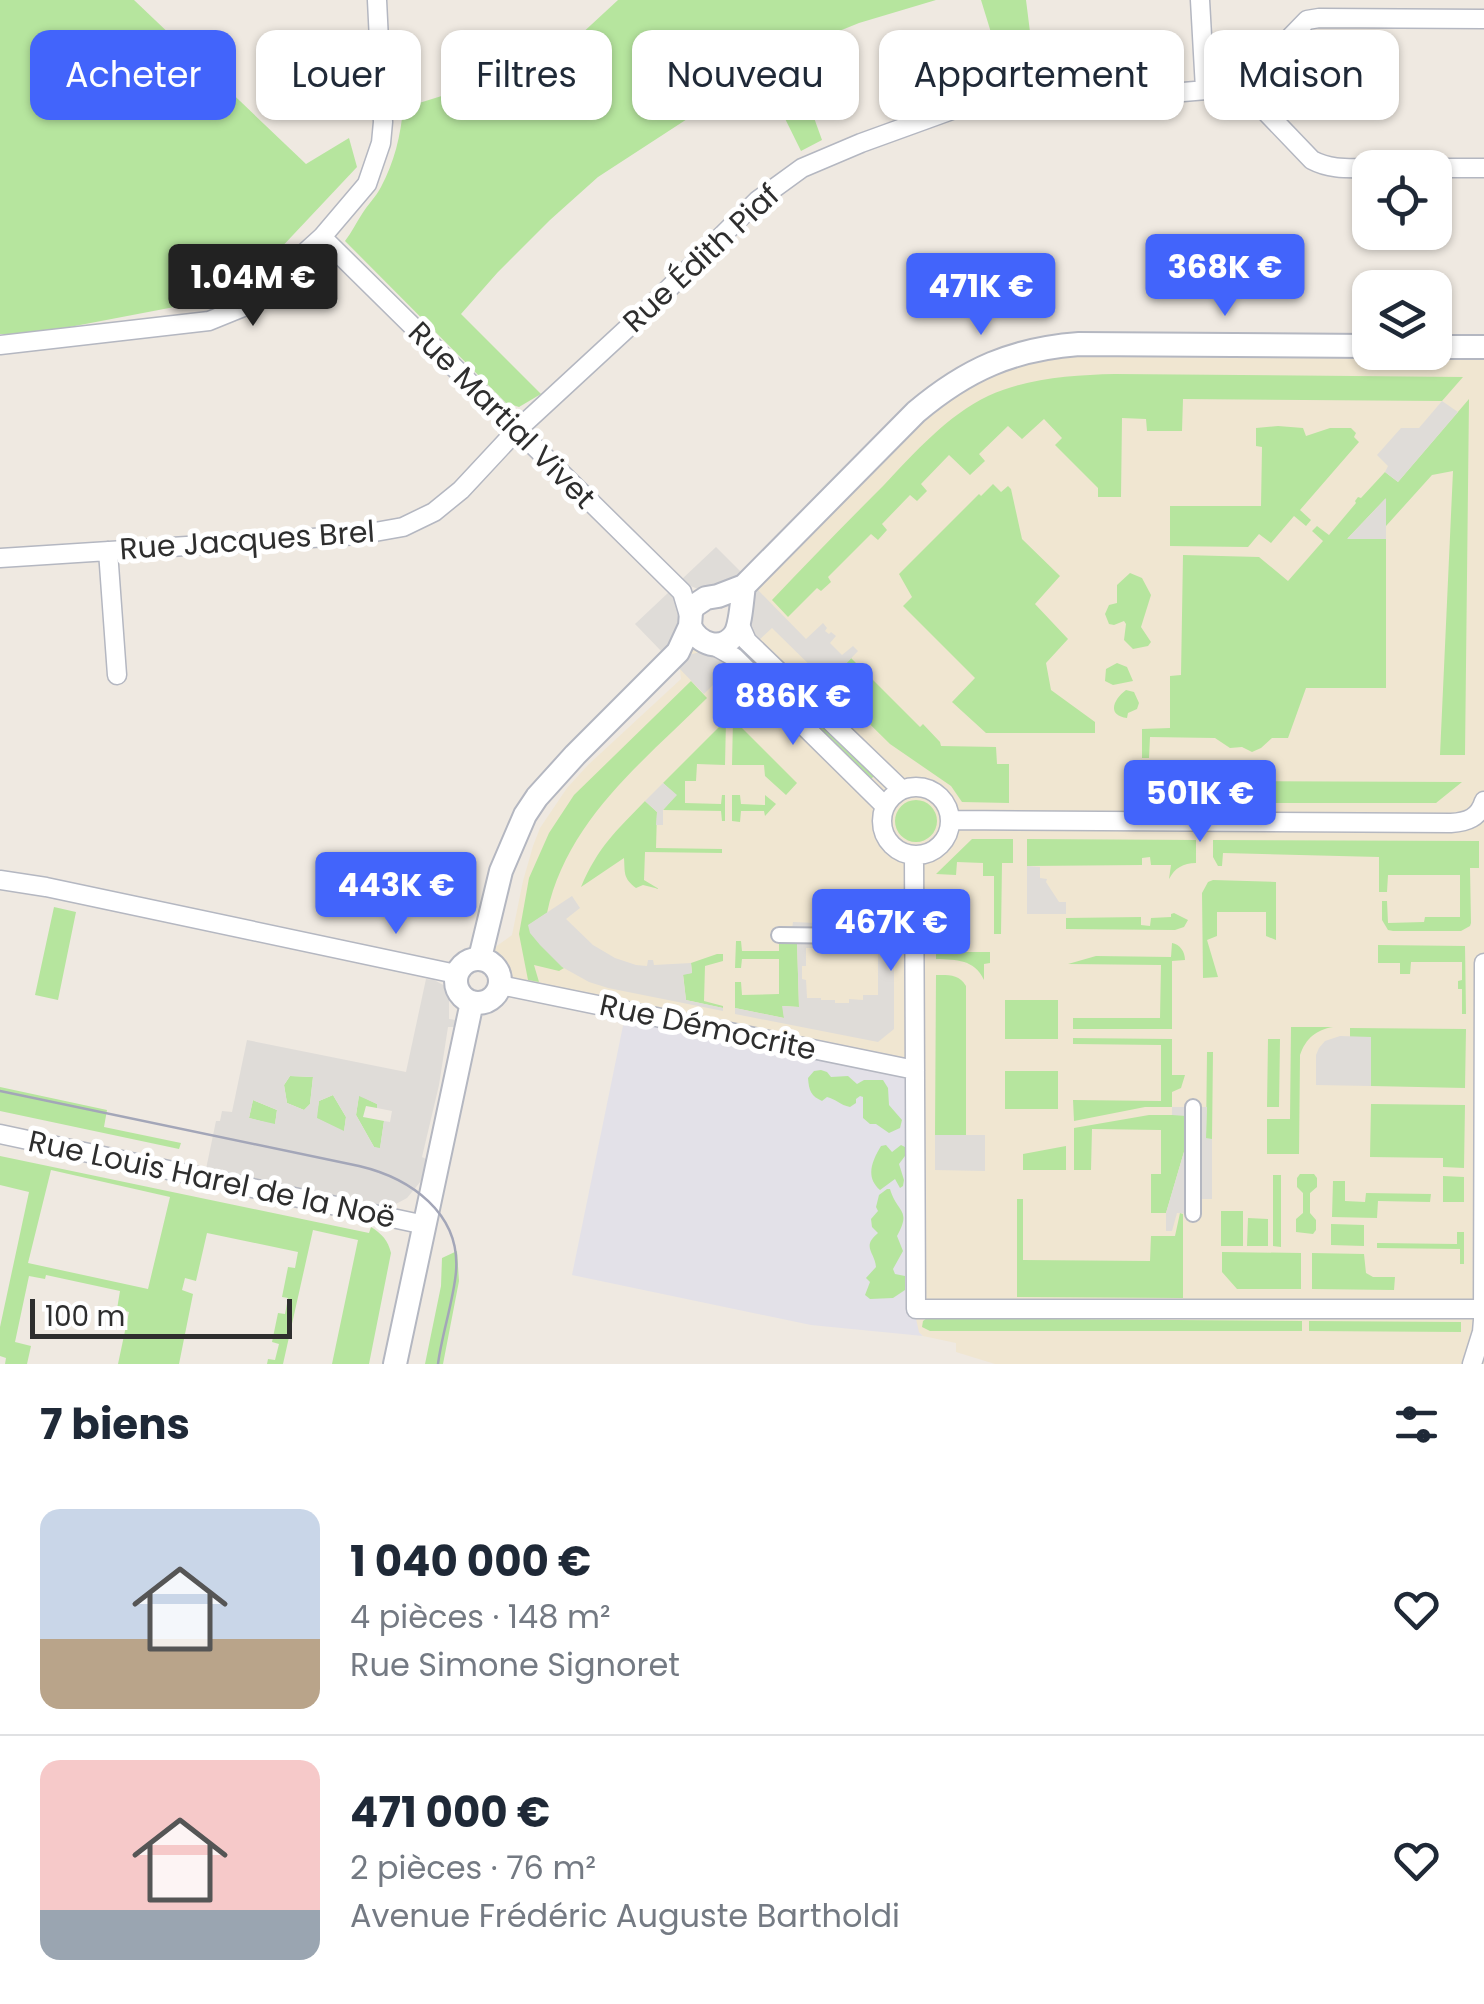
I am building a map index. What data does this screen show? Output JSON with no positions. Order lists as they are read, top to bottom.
{
  "streets": {
    "street": [
      "Rue Édith Piaf",
      "Rue Martial Vivet",
      "Rue Jacques Brel",
      "Rue Démocrite",
      "Rue Louis Harel de la Noë"
    ]
  },
  "crossings": [
    ["Rue Édith Piaf", "Rue Martial Vivet"],
    ["Rue Édith Piaf", "Rue Jacques Brel"],
    ["Rue Martial Vivet", "Rue Jacques Brel"]
  ],
  "scale_bar": "100 m",
  "page": {
    "chip": [
      "Acheter",
      "Louer",
      "Filtres",
      "Nouveau",
      "Appartement",
      "Maison"
    ],
    "price": [
      "368K €",
      "1.04M €",
      "471K €",
      "886K €",
      "501K €",
      "443K €",
      "467K €"
    ],
    "scale": "100 m",
    "heading": "7 biens",
    "list": [
      {
        "name": "1 040 000 €",
        "note": "4 pièces · 148 m² · Rue Simone Signoret"
      },
      {
        "name": "471 000 €",
        "note": "2 pièces · 76 m² · Avenue Frédéric Auguste Bartholdi"
      }
    ]
  }
}
